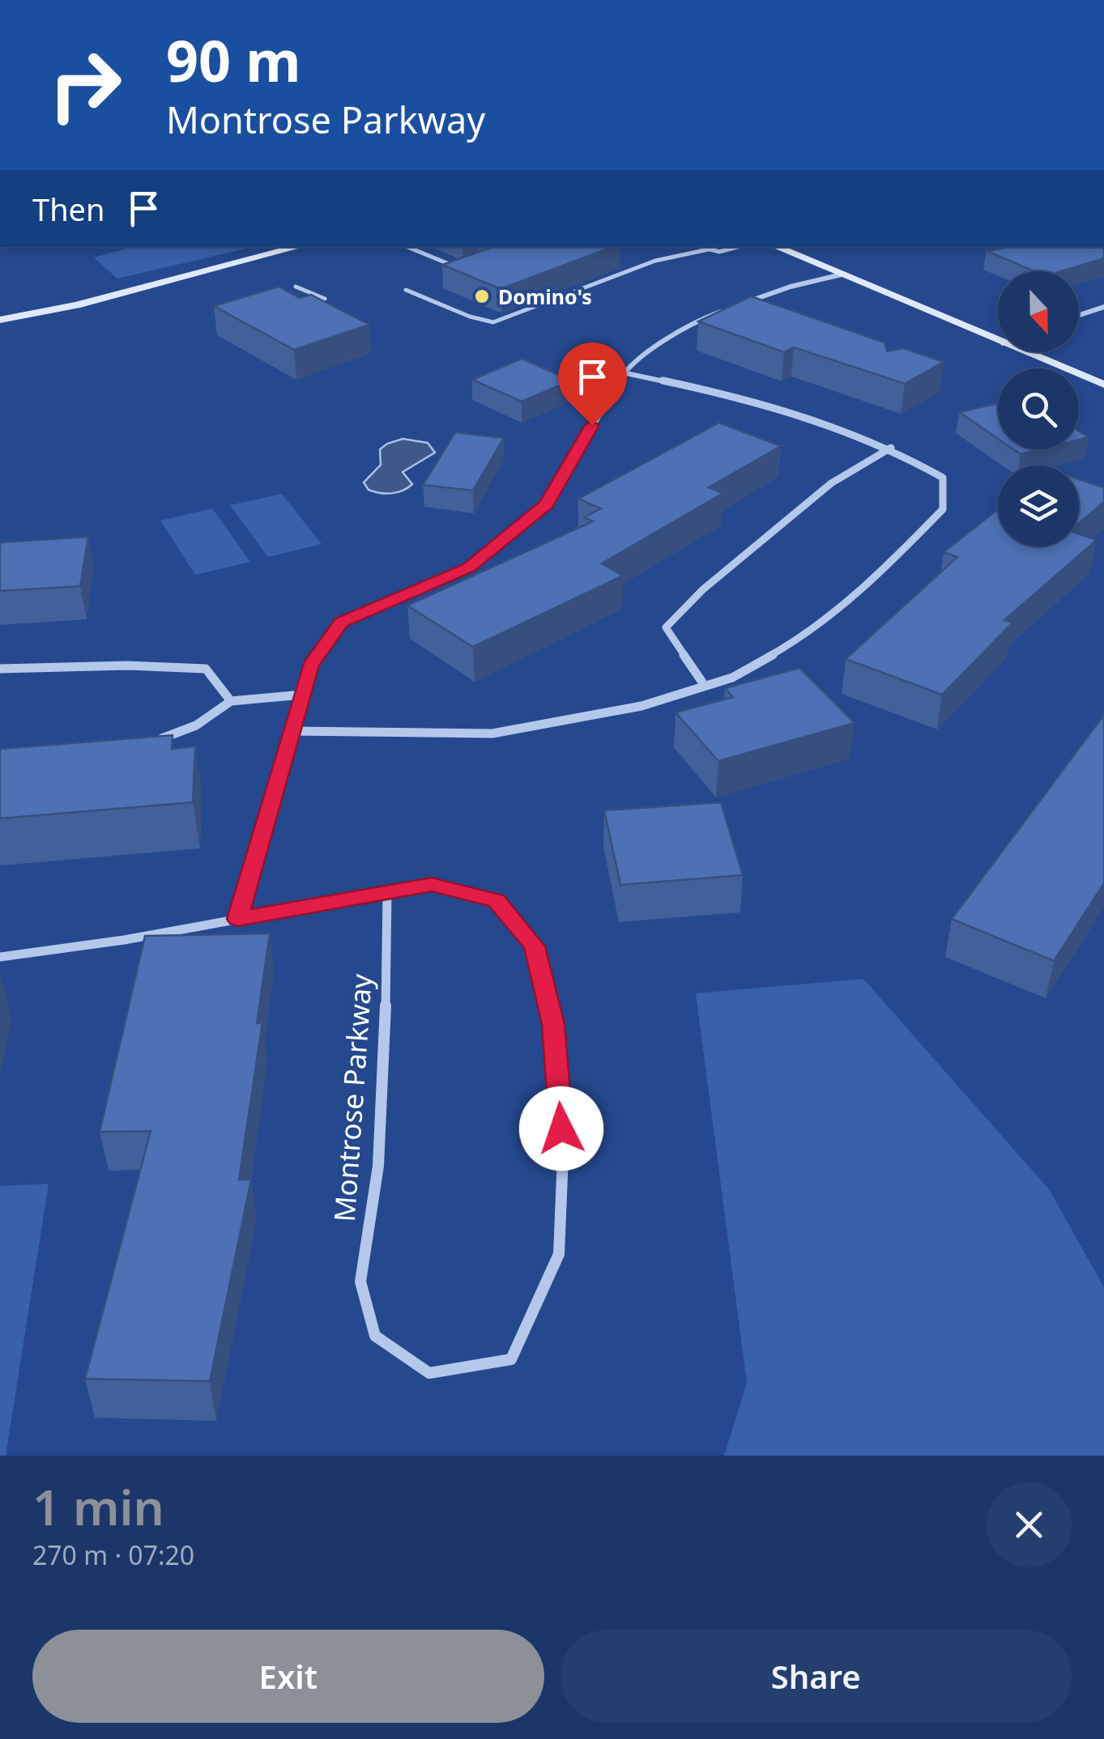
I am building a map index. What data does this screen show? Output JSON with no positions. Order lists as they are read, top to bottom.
{
  "streets": {
    "street": ["Montrose Parkway"]
  },
  "places": ["Domino's"],
  "north": "bottom",
  "page": {
    "turn": ["90 m", "Montrose Parkway"],
    "then": "Then",
    "heading": ["1 min", "270 m · 07:20"],
    "buttons": ["Exit", "Share"]
  }
}
